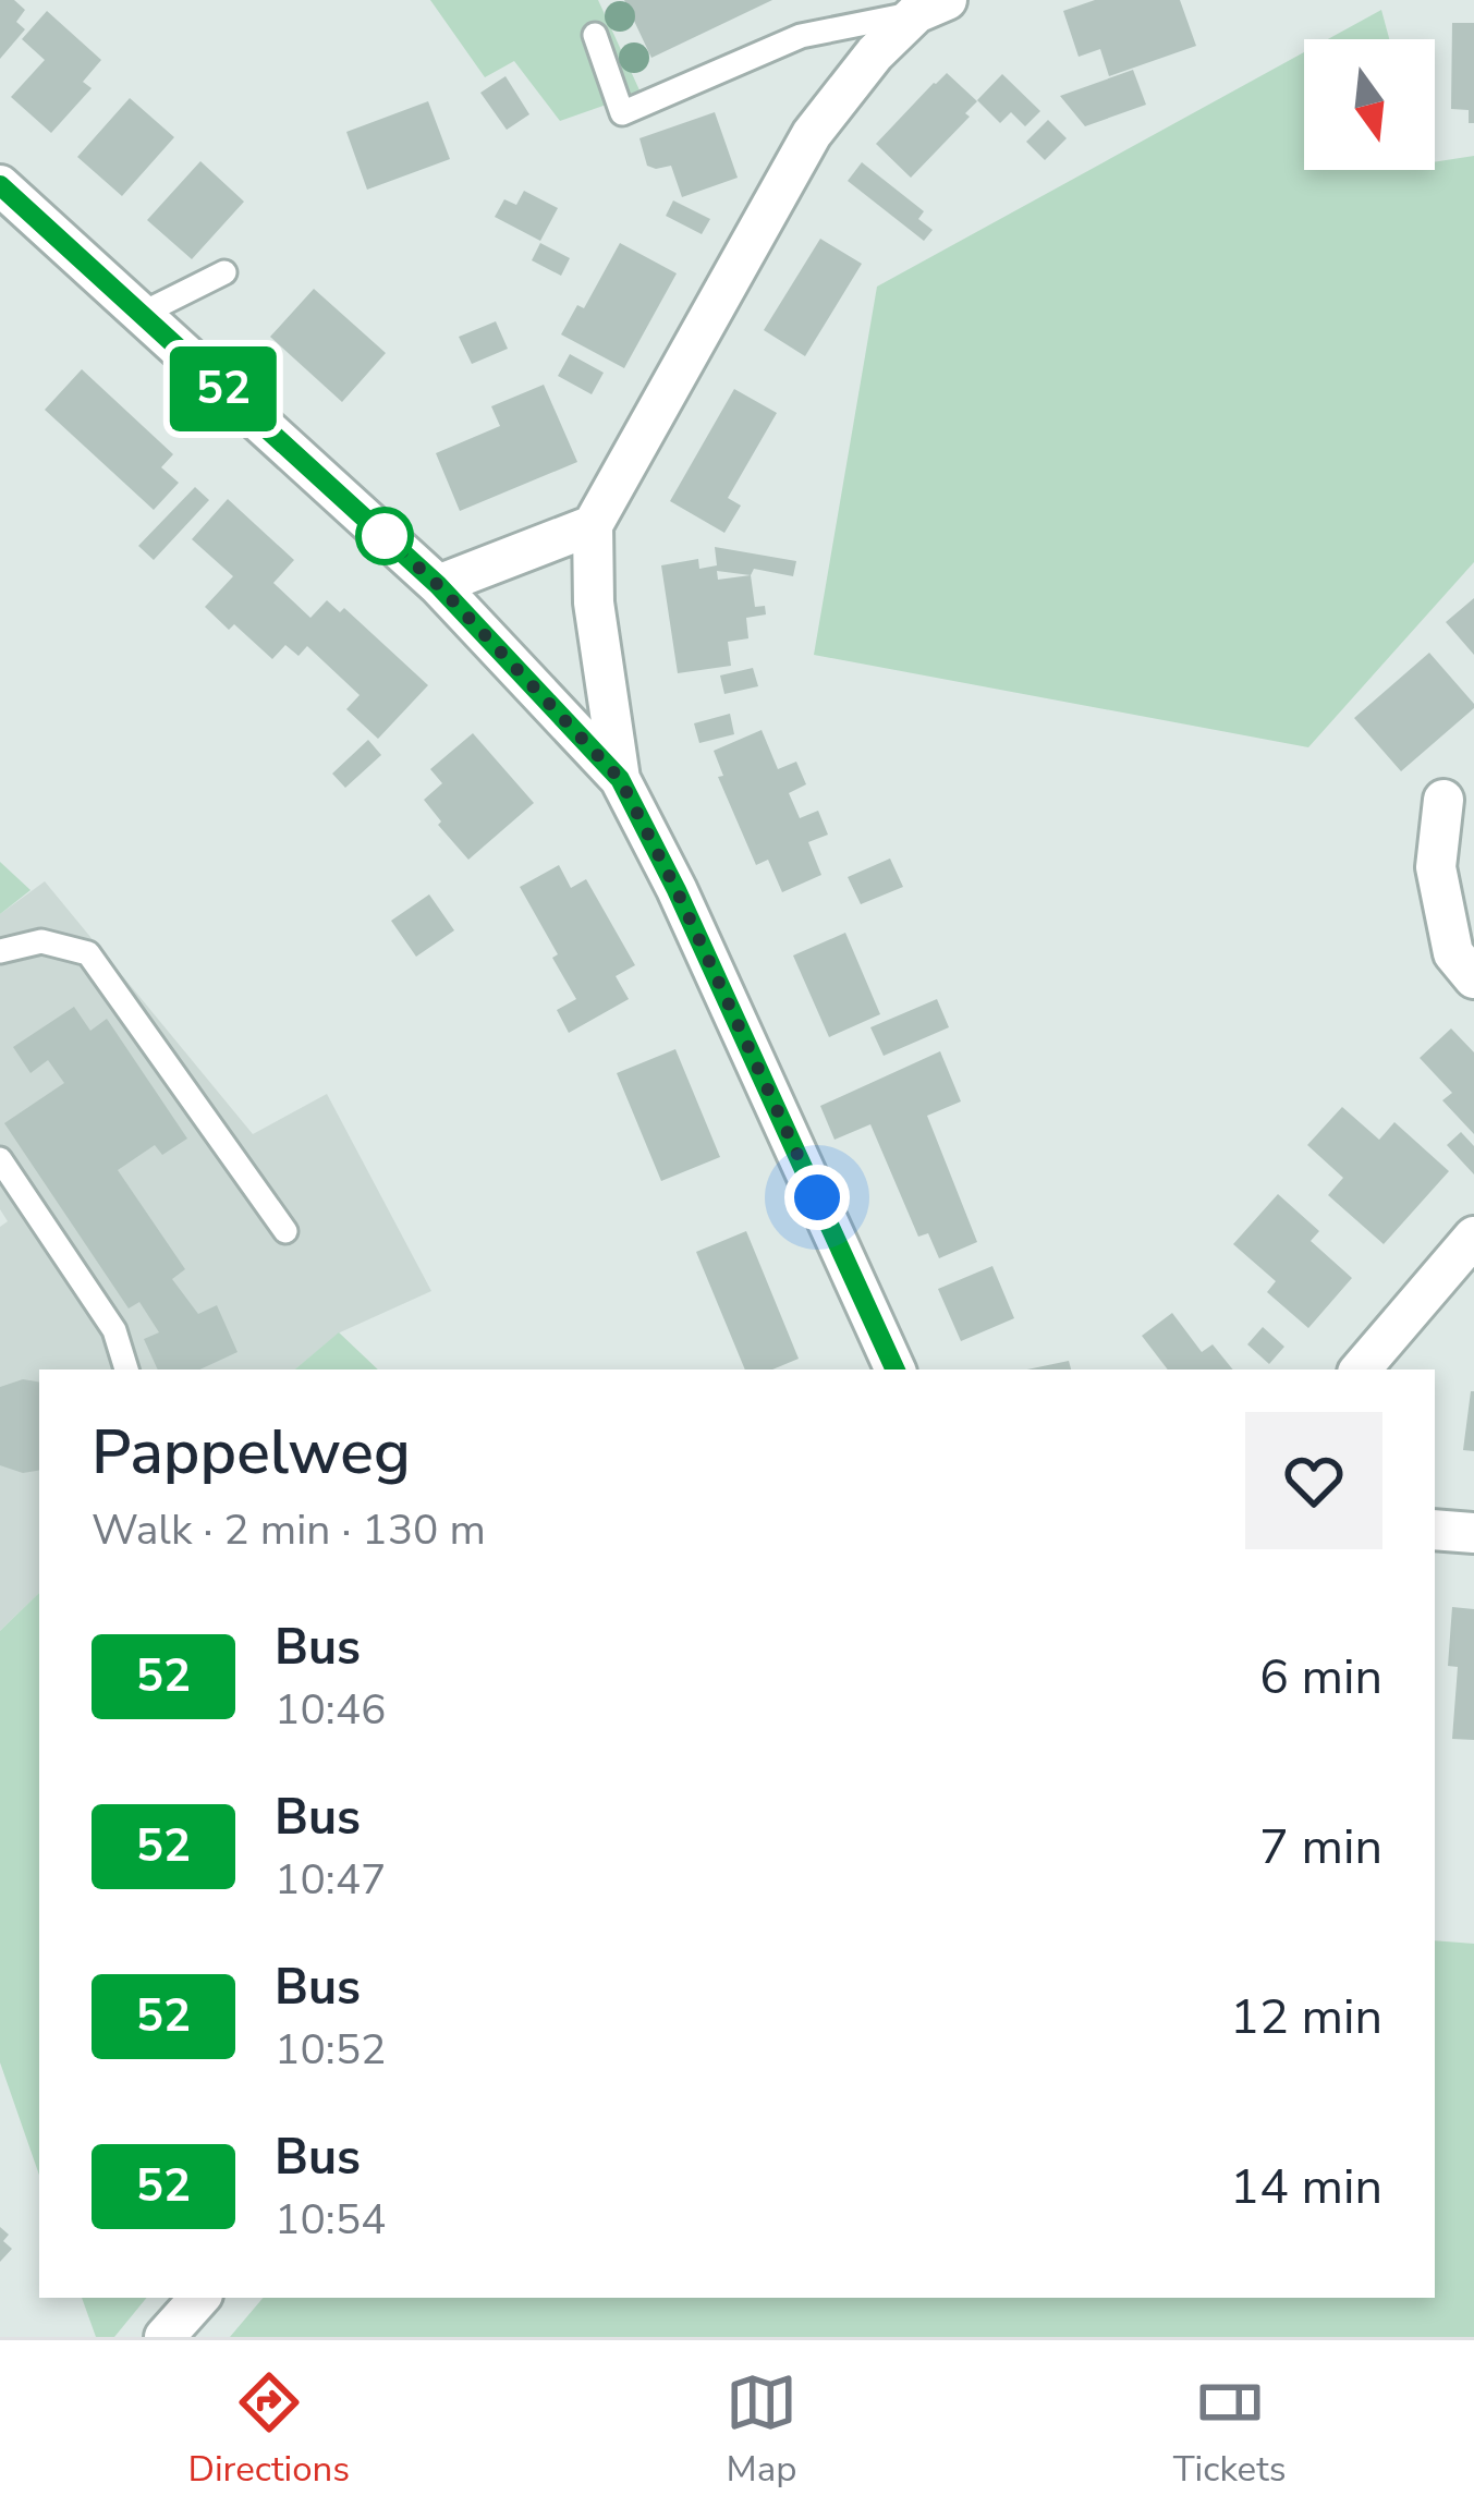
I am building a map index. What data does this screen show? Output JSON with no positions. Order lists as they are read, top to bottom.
{
  "lines": ["bus line 52"],
  "north": "bottom",
  "page": {
    "on_map": "52",
    "heading": ["Pappelweg", "Walk · 2 min · 130 m"],
    "list": [
      {
        "mark": "52",
        "name": "Bus",
        "note": "10:46",
        "value": "6 min"
      },
      {
        "mark": "52",
        "name": "Bus",
        "note": "10:47",
        "value": "7 min"
      },
      {
        "mark": "52",
        "name": "Bus",
        "note": "10:52",
        "value": "12 min"
      },
      {
        "mark": "52",
        "name": "Bus",
        "note": "10:54",
        "value": "14 min"
      }
    ],
    "tabs": ["Directions", "Map", "Tickets"]
  }
}
